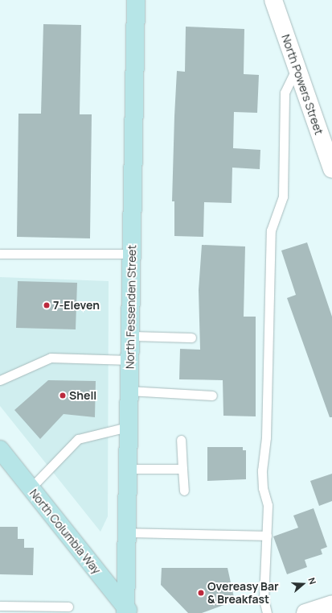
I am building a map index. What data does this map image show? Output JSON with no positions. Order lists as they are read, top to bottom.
{
  "streets": {
    "main road": ["North Fessenden Street", "North Columbia Way"],
    "street": ["North Powers Street"]
  },
  "crossings": [
    ["North Fessenden Street", "North Columbia Way"]
  ],
  "places": ["7-Eleven", "Shell", "Overeasy Bar & Breakfast"],
  "north": "right"
}
